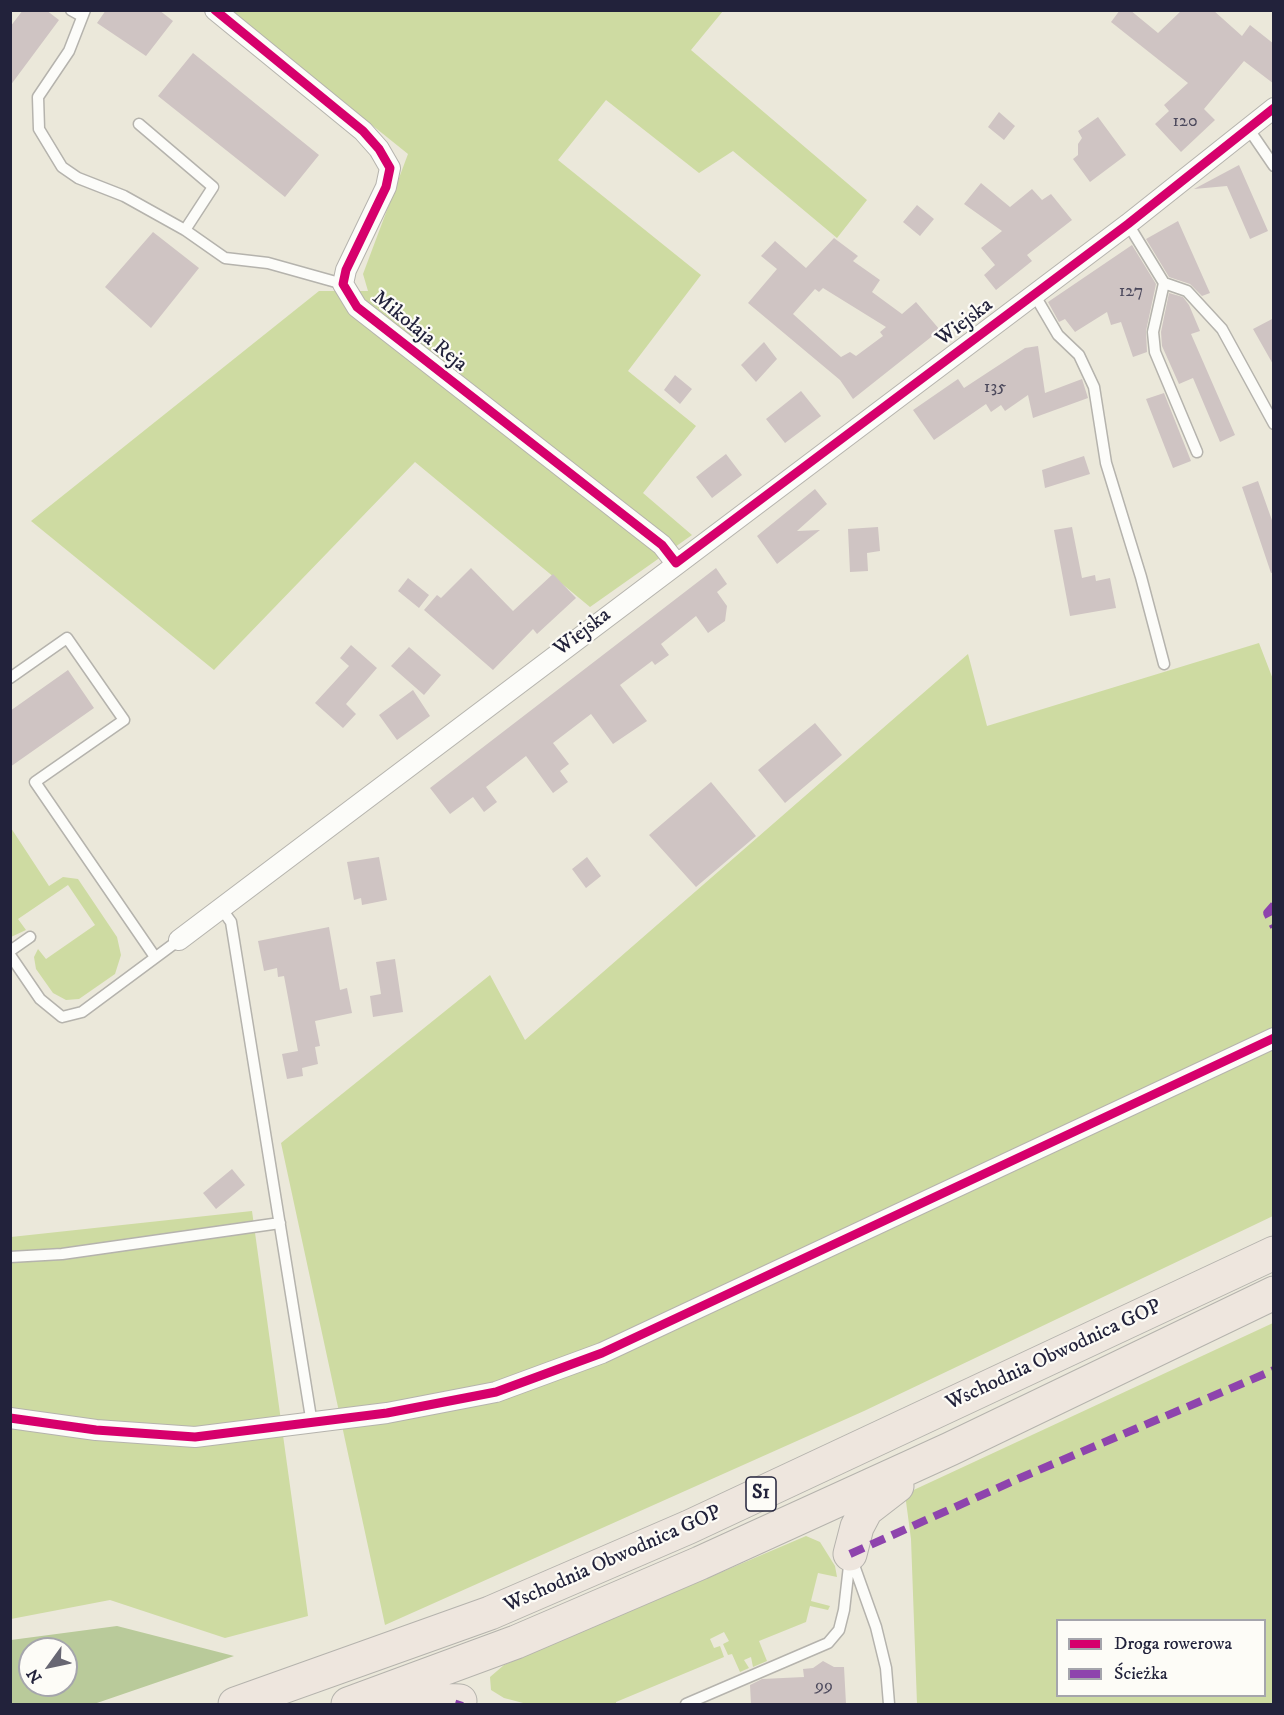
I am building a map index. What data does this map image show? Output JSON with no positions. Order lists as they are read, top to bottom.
{
  "streets": {
    "highway": ["Wschodnia Obwodnica GOP", "S1"],
    "street": ["Wiejska", "Mikołaja Reja"]
  },
  "crossings": [
    ["Wiejska", "Mikołaja Reja"]
  ],
  "house_numbers": [
    "120",
    "127",
    "135",
    "99"
  ],
  "legend": ["Droga rowerowa", "Ścieżka"],
  "north": "bottom left"
}
